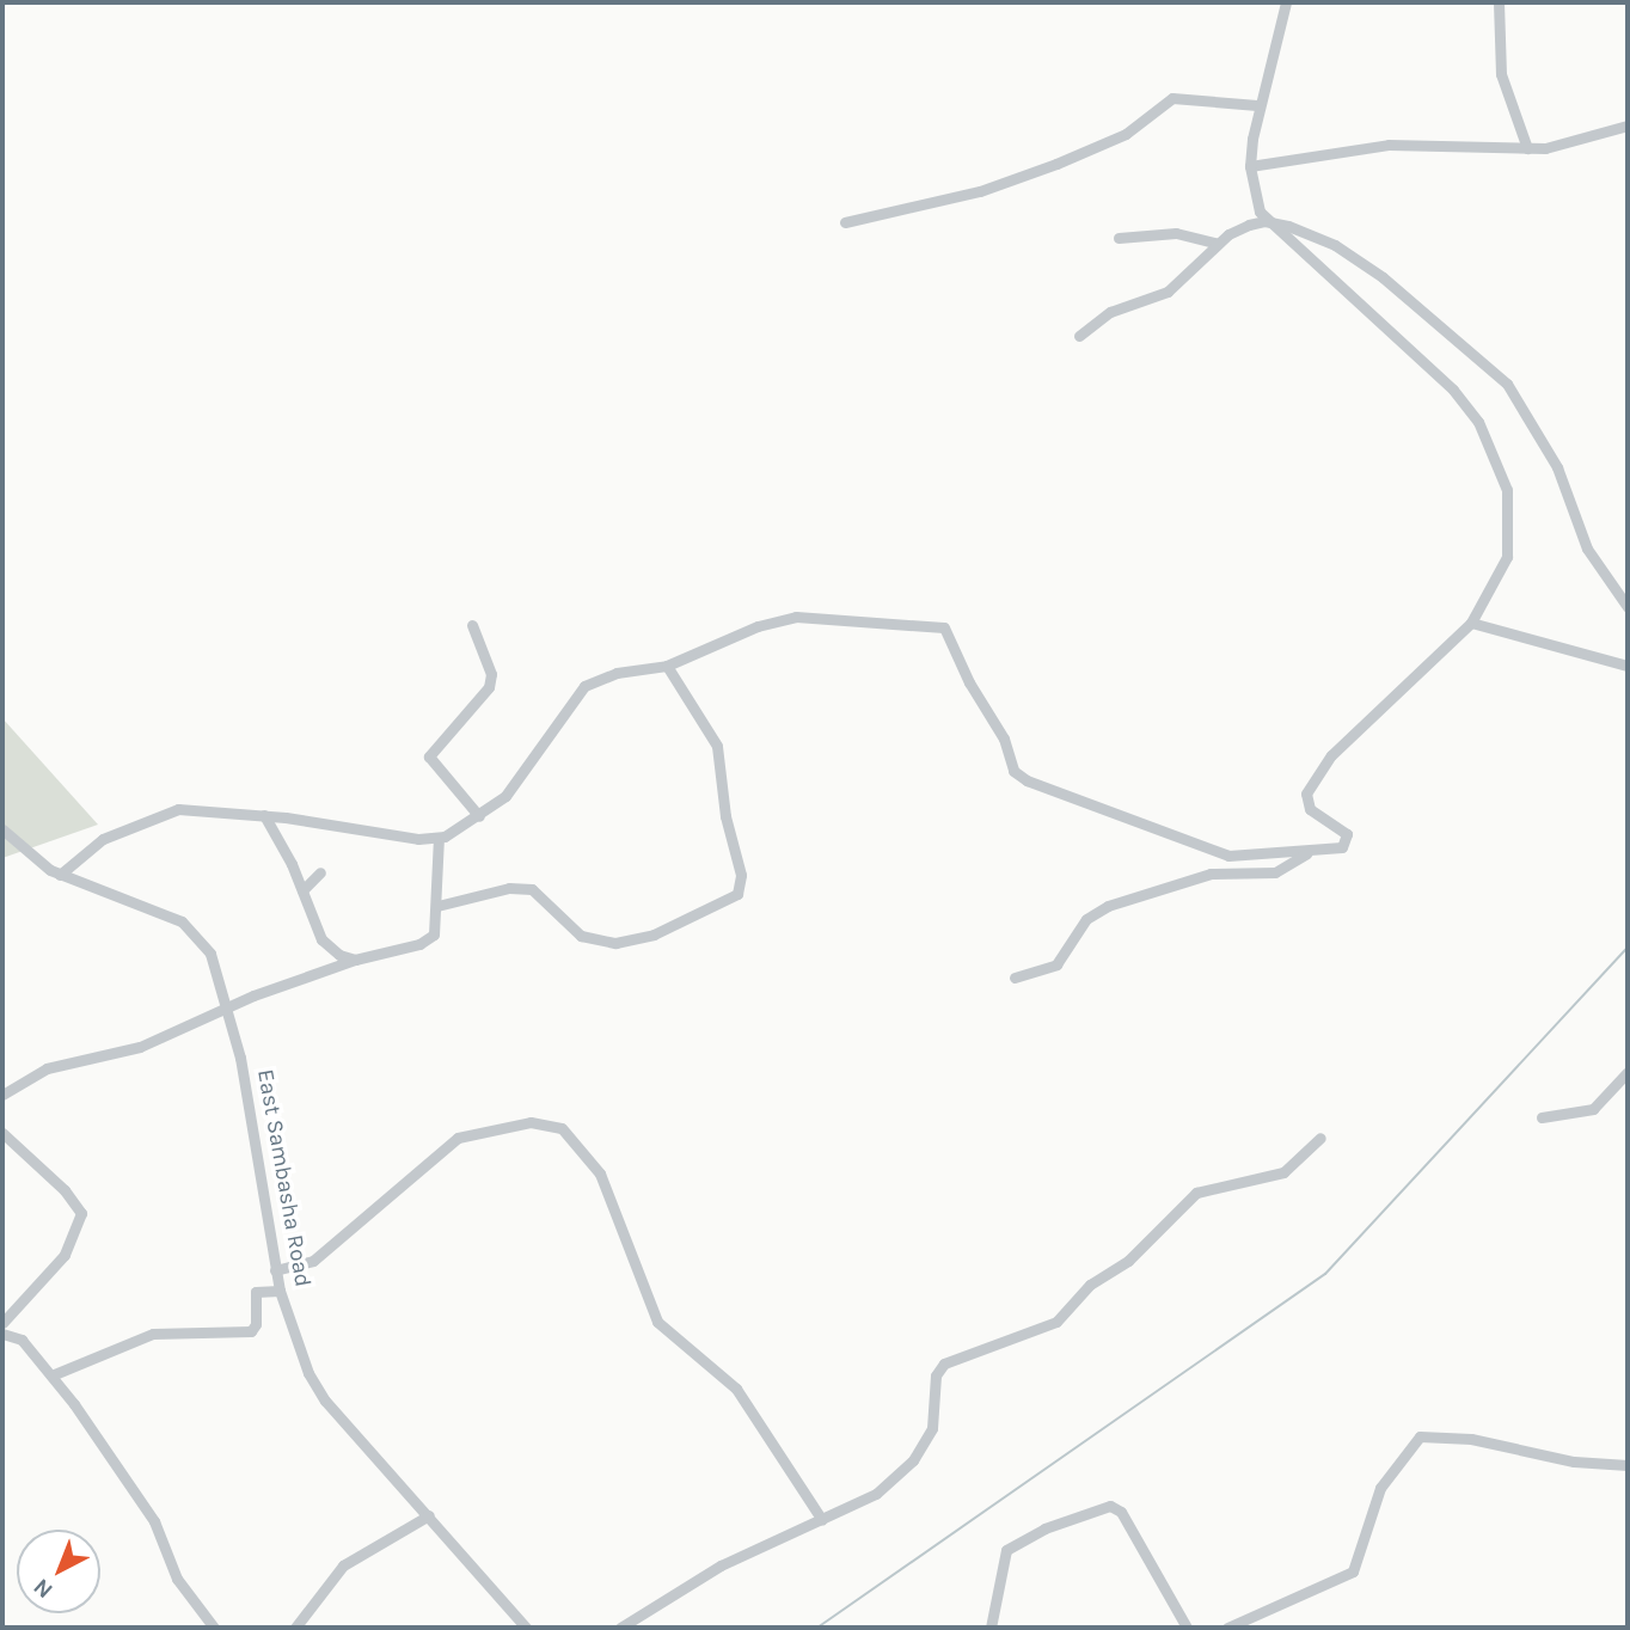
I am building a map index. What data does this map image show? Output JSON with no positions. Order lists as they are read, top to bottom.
{
  "streets": {
    "street": ["East Sambasha Road"]
  },
  "north": "bottom left"
}
